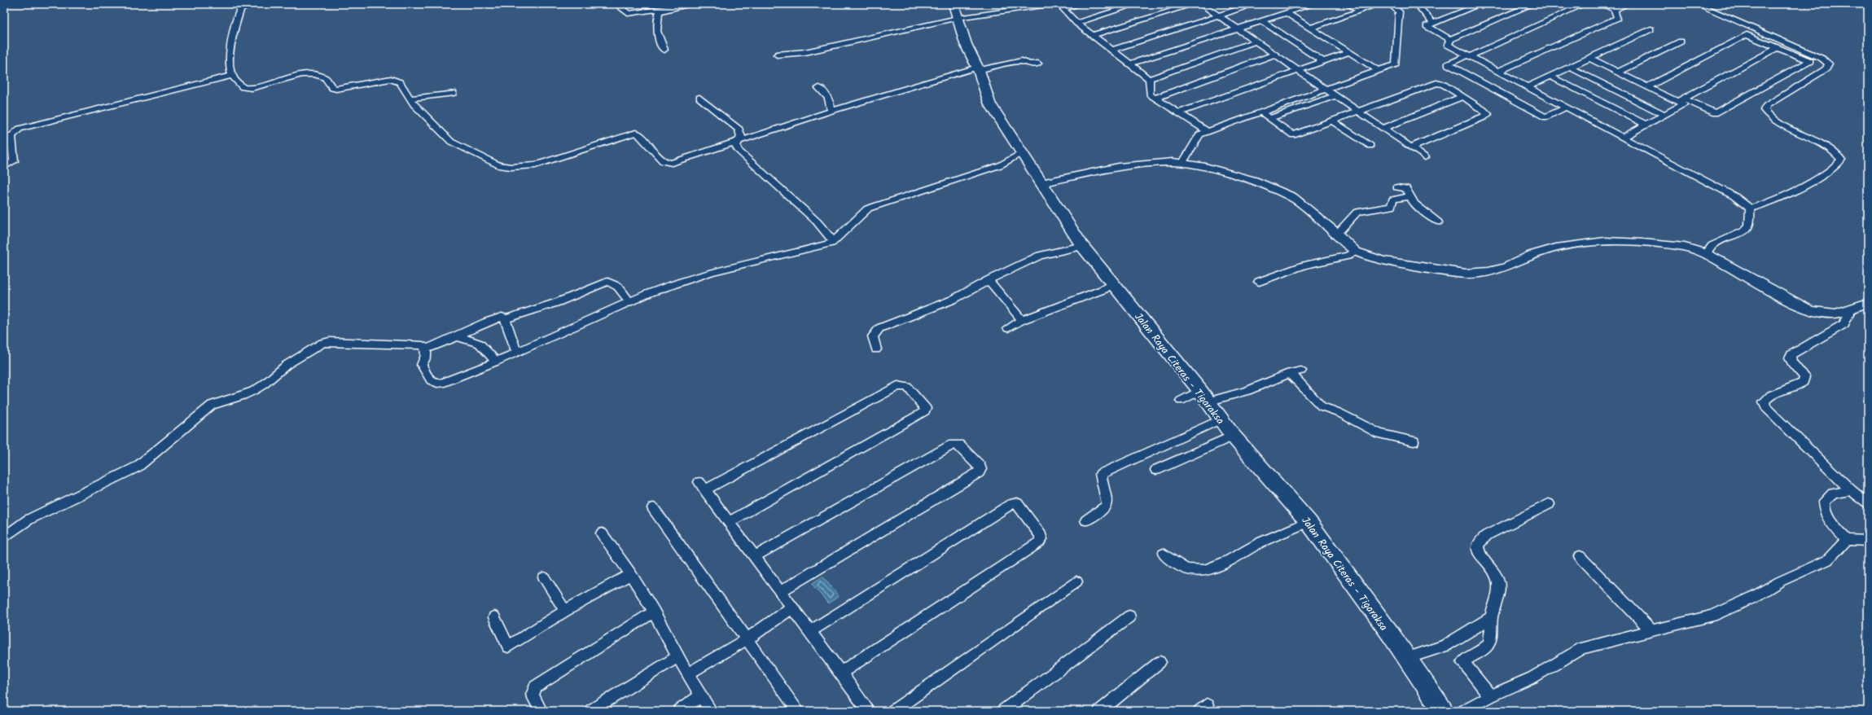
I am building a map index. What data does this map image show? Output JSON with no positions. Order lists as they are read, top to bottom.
{
  "streets": {
    "main road": ["Jalan Raya Citeras - Tigaraksa"]
  }
}
